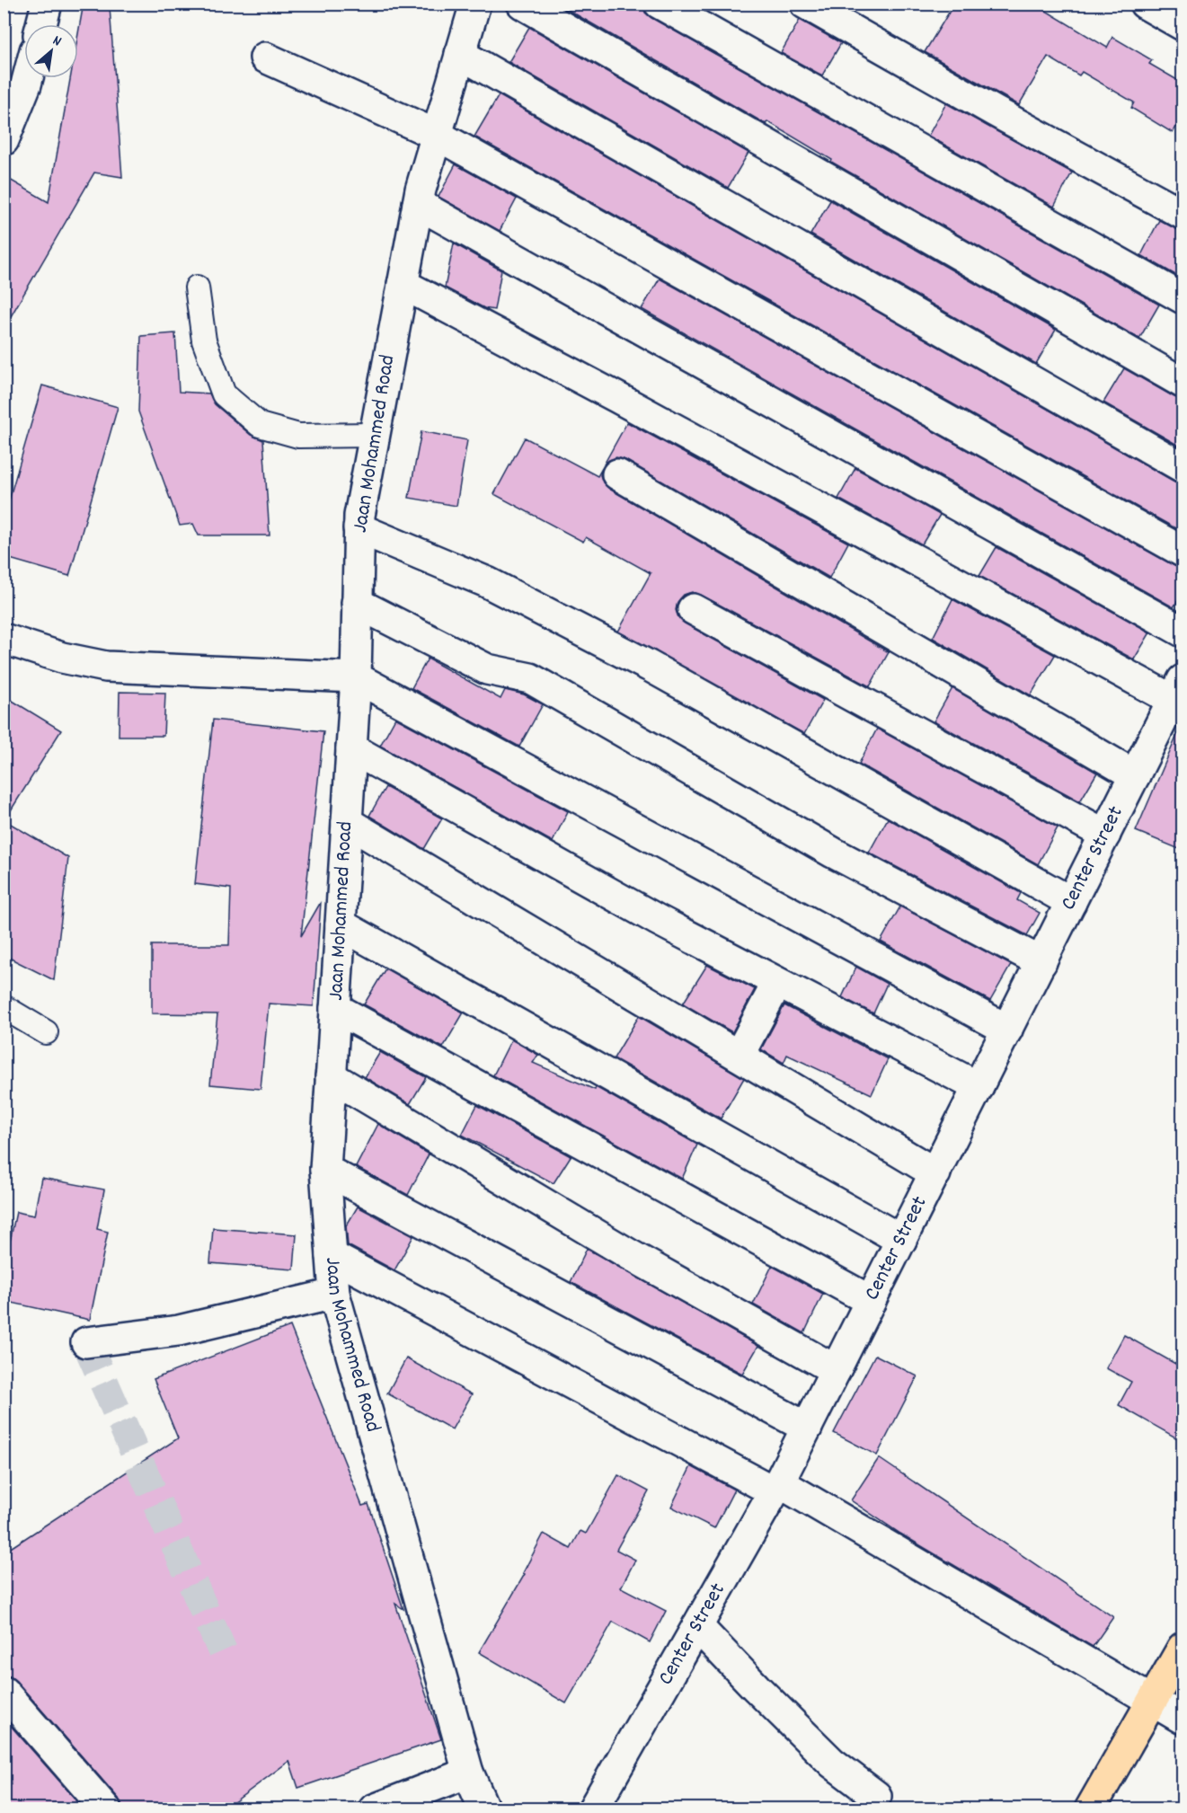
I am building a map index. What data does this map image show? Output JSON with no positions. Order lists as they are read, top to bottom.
{
  "streets": {
    "street": ["Jaan Mohammed Road", "Center Street"]
  },
  "north": "top right"
}
